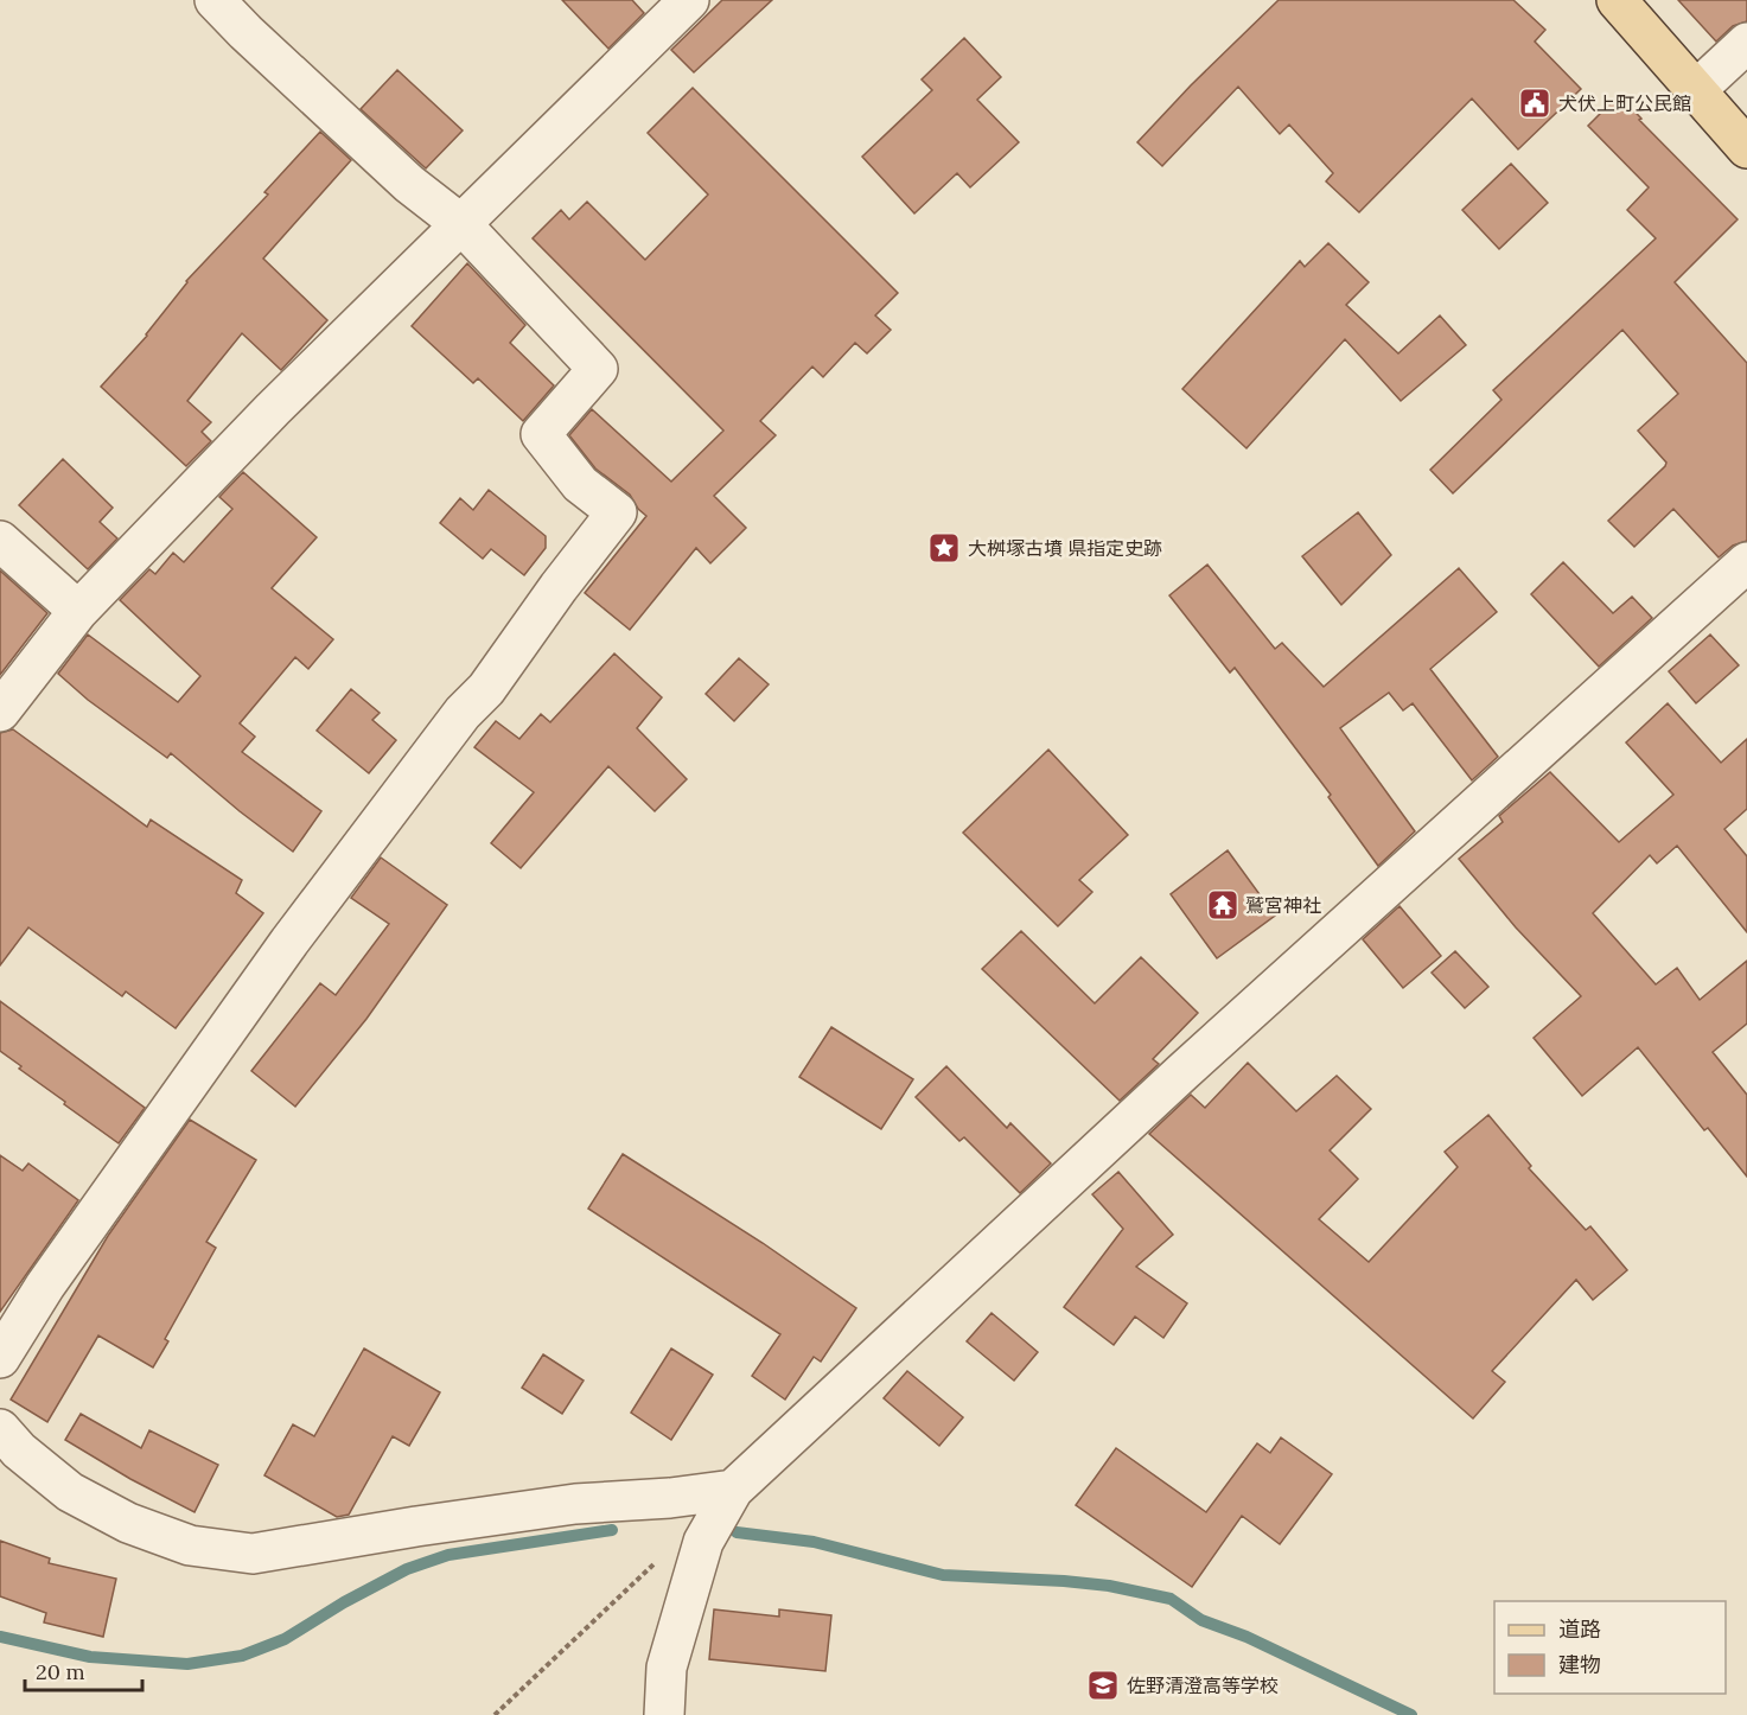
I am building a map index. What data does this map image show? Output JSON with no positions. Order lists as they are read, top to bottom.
{
  "places": {
    "public building": ["犬伏上町公民館"],
    "place": ["大桝塚古墳 県指定史跡"],
    "temple": ["鷲宮神社"],
    "school or university": ["佐野清澄高等学校"]
  },
  "legend": ["道路", "建物"],
  "scale_bar": "20 m"
}
